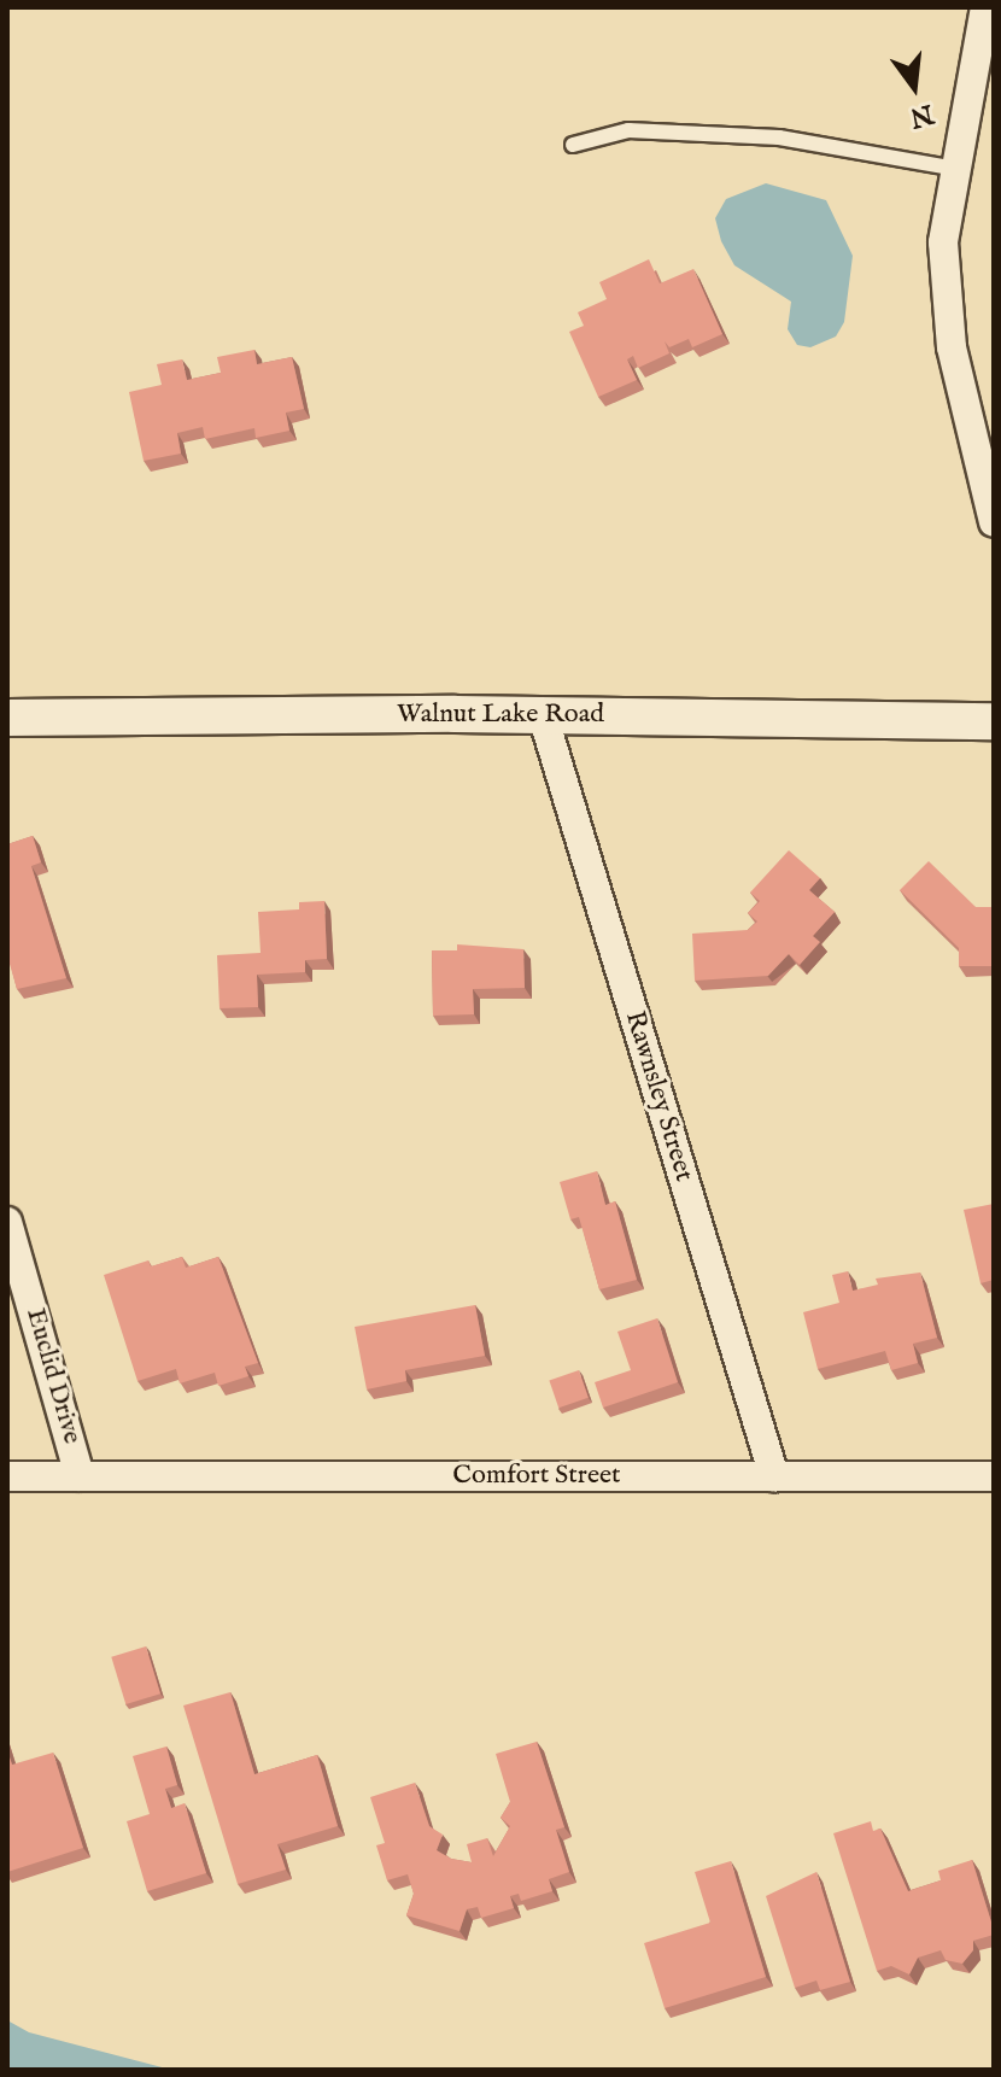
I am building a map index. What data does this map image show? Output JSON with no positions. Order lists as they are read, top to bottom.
{
  "streets": {
    "street": [
      "Walnut Lake Road",
      "Rawnsley Street",
      "Euclid Drive",
      "Comfort Street"
    ]
  },
  "crossings": [
    ["Walnut Lake Road", "Rawnsley Street"],
    ["Rawnsley Street", "Comfort Street"],
    ["Euclid Drive", "Comfort Street"]
  ],
  "north": "bottom"
}
